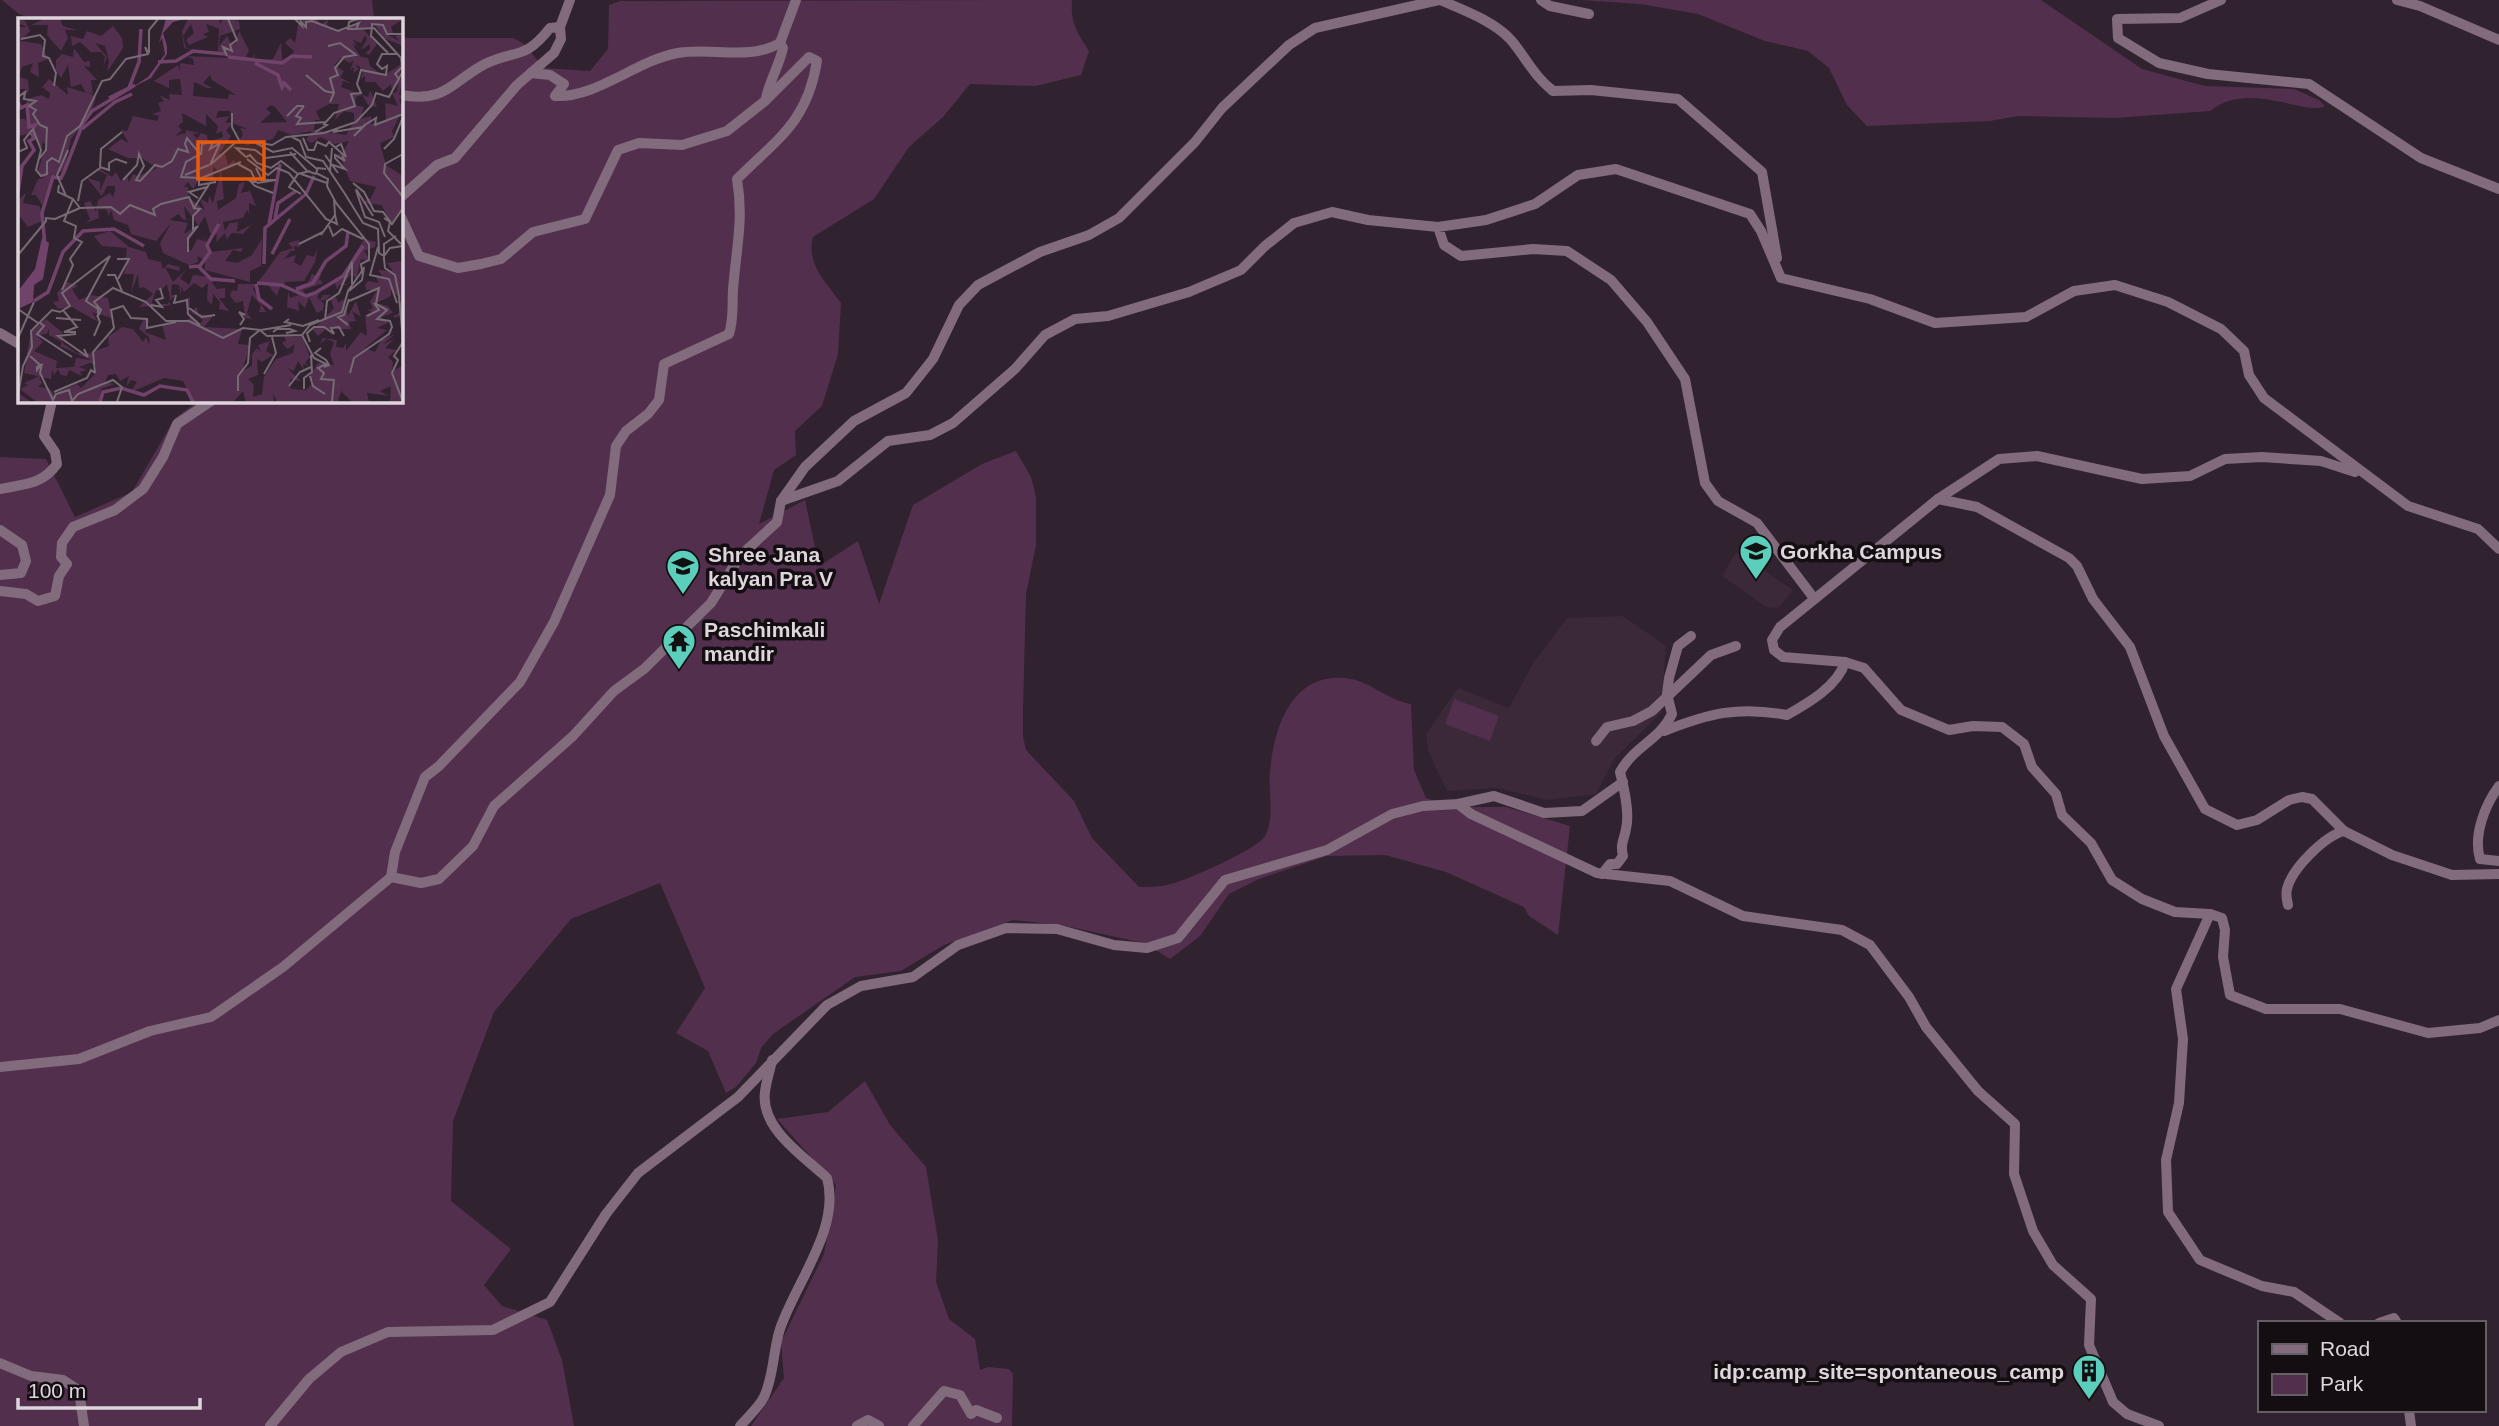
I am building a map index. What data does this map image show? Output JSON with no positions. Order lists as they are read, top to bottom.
{
  "places": {
    "school or university": ["Gorkha Campus", "Shree Jana kalyan Pra V"],
    "temple": ["Paschimkali mandir"],
    "building": ["idp:camp_site=spontaneous_camp"]
  },
  "legend": ["Road", "Park"],
  "scale_bar": "100 m"
}
